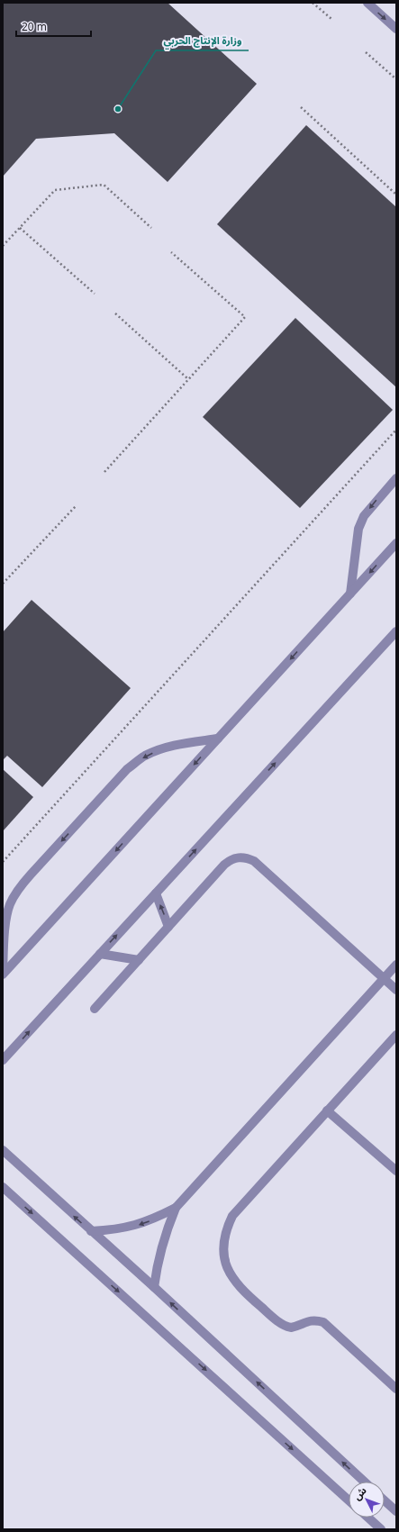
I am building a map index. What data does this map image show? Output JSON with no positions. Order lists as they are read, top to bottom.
{
  "places": ["وزارة الإنتاج الحربي"],
  "scale_bar": "20 m",
  "north": "top left"
}
